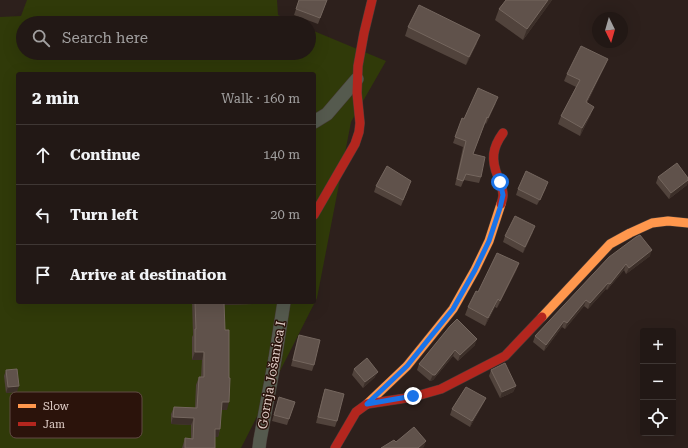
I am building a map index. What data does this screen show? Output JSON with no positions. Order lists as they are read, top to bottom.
{
  "streets": {
    "street": ["Gornja Jošanica I"]
  },
  "legend": ["Slow", "Jam"],
  "north": "bottom",
  "page": {
    "search": "Search here",
    "heading": ["2 min", "Walk · 160 m"],
    "list": [
      ["Continue", "140 m"],
      ["Turn left", "20 m"],
      "Arrive at destination"
    ],
    "map_buttons": ["+", "−"]
  }
}
